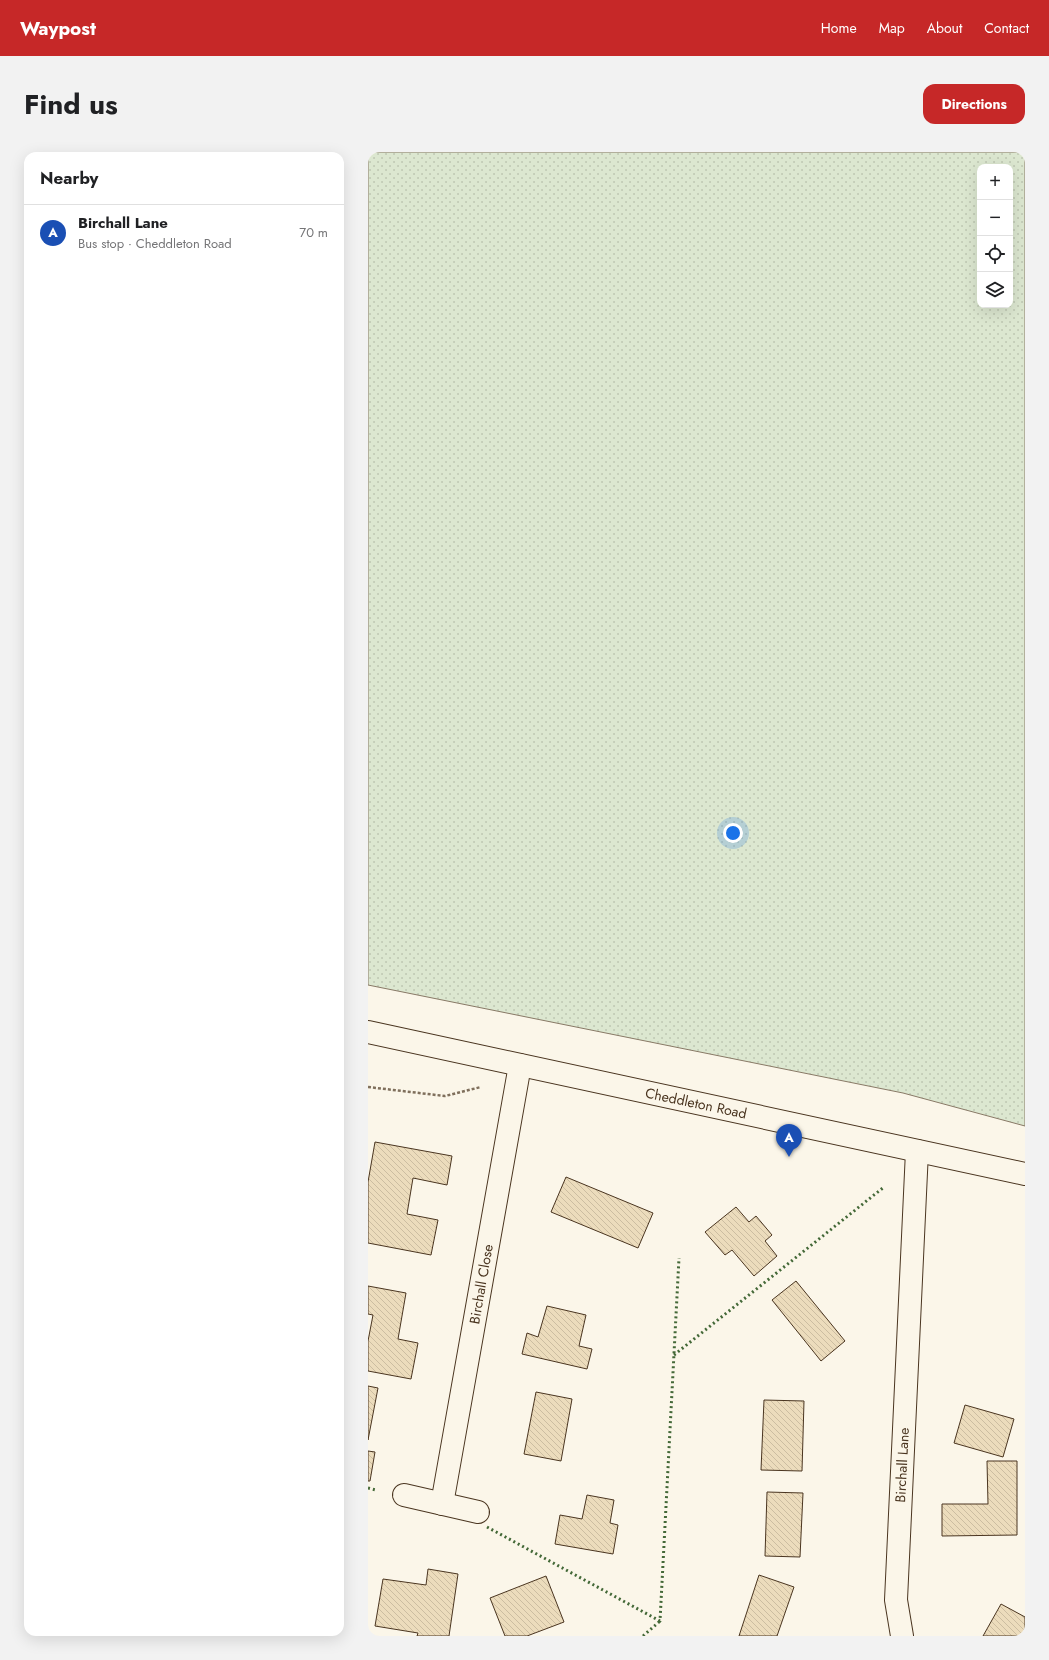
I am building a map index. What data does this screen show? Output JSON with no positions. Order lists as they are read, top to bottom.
{
  "streets": {
    "main road": ["Cheddleton Road", "Birchall Close", "Birchall Lane"]
  },
  "crossings": [
    ["Cheddleton Road", "Birchall Close"],
    ["Cheddleton Road", "Birchall Lane"]
  ],
  "page": {
    "header": "Waypost",
    "nav": [
      "Home",
      "Map",
      "About",
      "Contact"
    ],
    "title": "Find us",
    "buttons": "Directions",
    "heading": "Nearby",
    "map_buttons": ["+", "−"],
    "list": [
      {
        "mark": "A",
        "name": "Birchall Lane",
        "note": "Bus stop · Cheddleton Road",
        "value": "70 m"
      }
    ],
    "pins": "A"
  }
}
